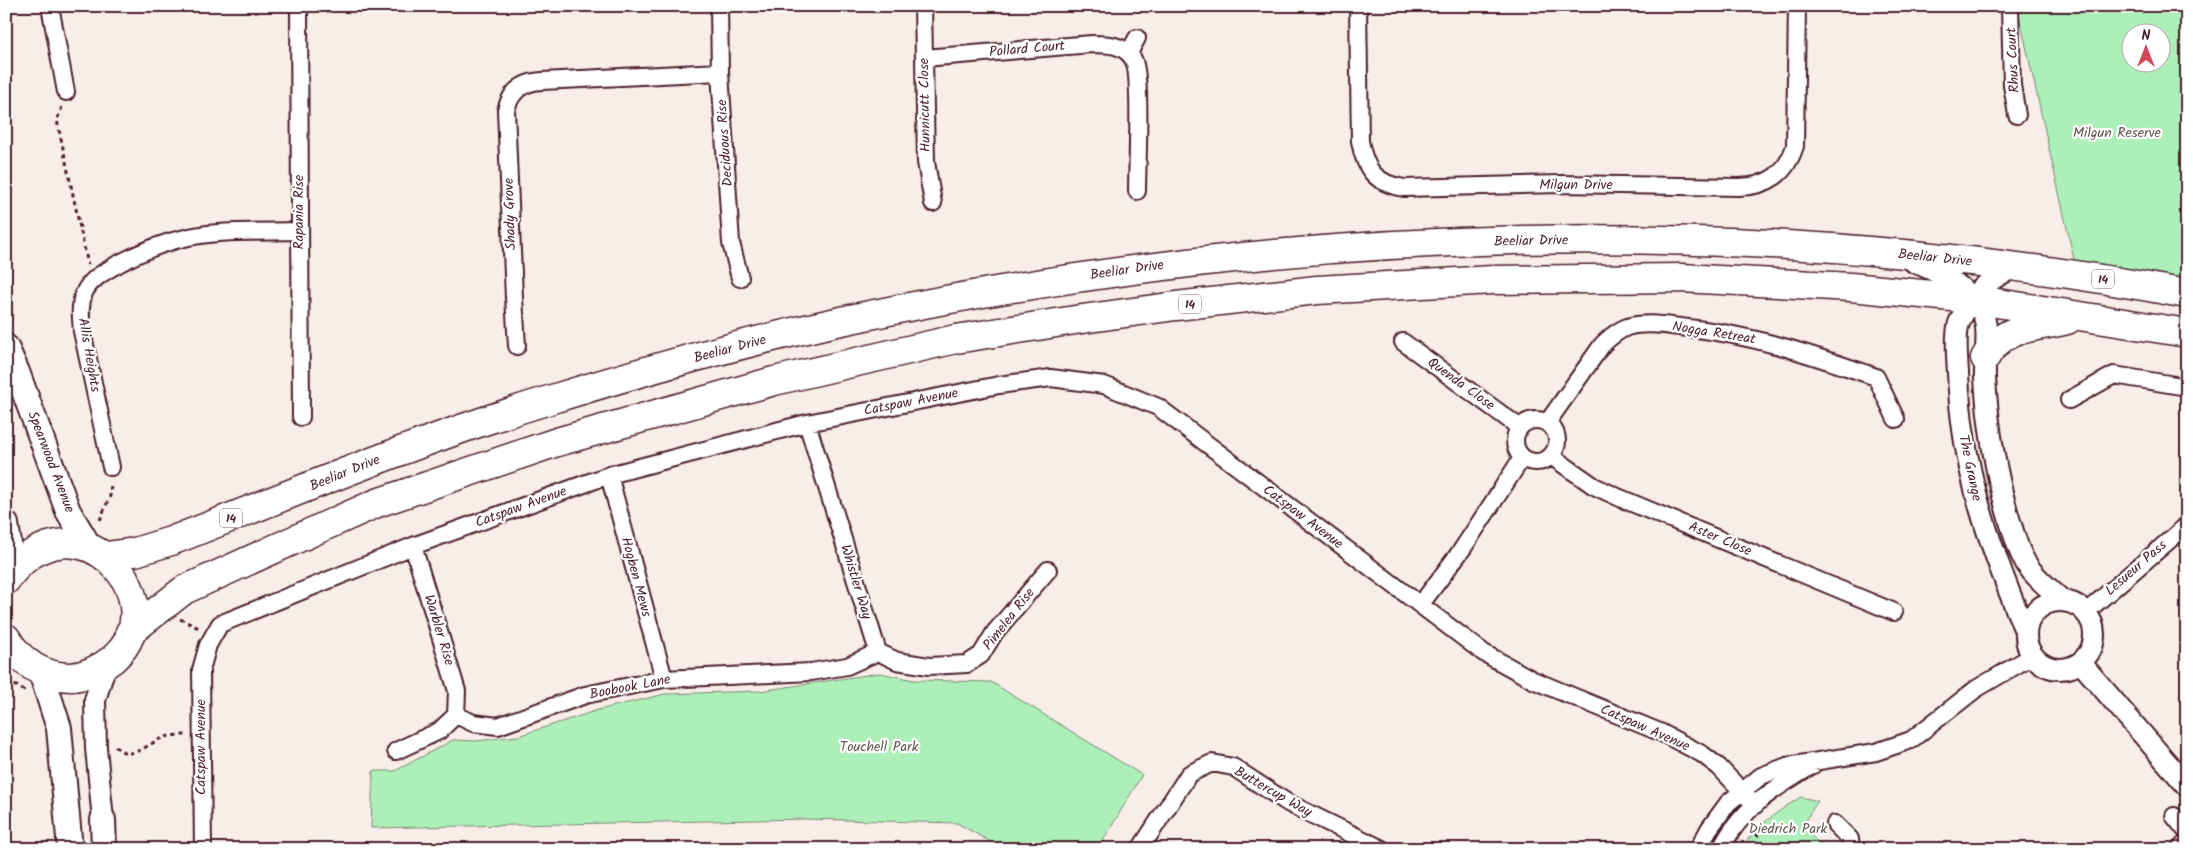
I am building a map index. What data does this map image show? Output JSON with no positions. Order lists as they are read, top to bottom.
{
  "streets": {
    "highway": ["Beeliar Drive", "14"],
    "main road": ["Spearwood Avenue"],
    "street": [
      "Pollard Court",
      "Rhus Court",
      "Hunnicutt Close",
      "Deciduous Rise",
      "Milgun Drive",
      "Rapania Rise",
      "Shady Grove",
      "Nogga Retreat",
      "Allis Heights",
      "Quenda Close",
      "Catspaw Avenue",
      "The Grange",
      "Aster Close",
      "Lesueur Pass",
      "Hogben Mews",
      "Whistler Way",
      "Pimelea Rise",
      "Warbler Rise",
      "Boobook Lane",
      "Buttercup Way"
    ]
  },
  "crossings": [
    ["Pollard Court", "Hunnicutt Close"],
    ["Deciduous Rise", "Shady Grove"],
    ["Beeliar Drive", "14"],
    ["Beeliar Drive", "Spearwood Avenue"],
    ["Beeliar Drive", "The Grange"],
    ["14", "Spearwood Avenue"],
    ["14", "The Grange"],
    ["Nogga Retreat", "Quenda Close"],
    ["Nogga Retreat", "Aster Close"],
    ["Quenda Close", "Aster Close"],
    ["Catspaw Avenue", "Hogben Mews"],
    ["Catspaw Avenue", "Whistler Way"],
    ["Catspaw Avenue", "Warbler Rise"],
    ["The Grange", "Lesueur Pass"],
    ["Hogben Mews", "Boobook Lane"],
    ["Whistler Way", "Pimelea Rise"],
    ["Whistler Way", "Boobook Lane"],
    ["Pimelea Rise", "Boobook Lane"],
    ["Warbler Rise", "Boobook Lane"]
  ],
  "parks": ["Milgun Reserve", "Touchell Park", "Diedrich Park"],
  "north": "top"
}
